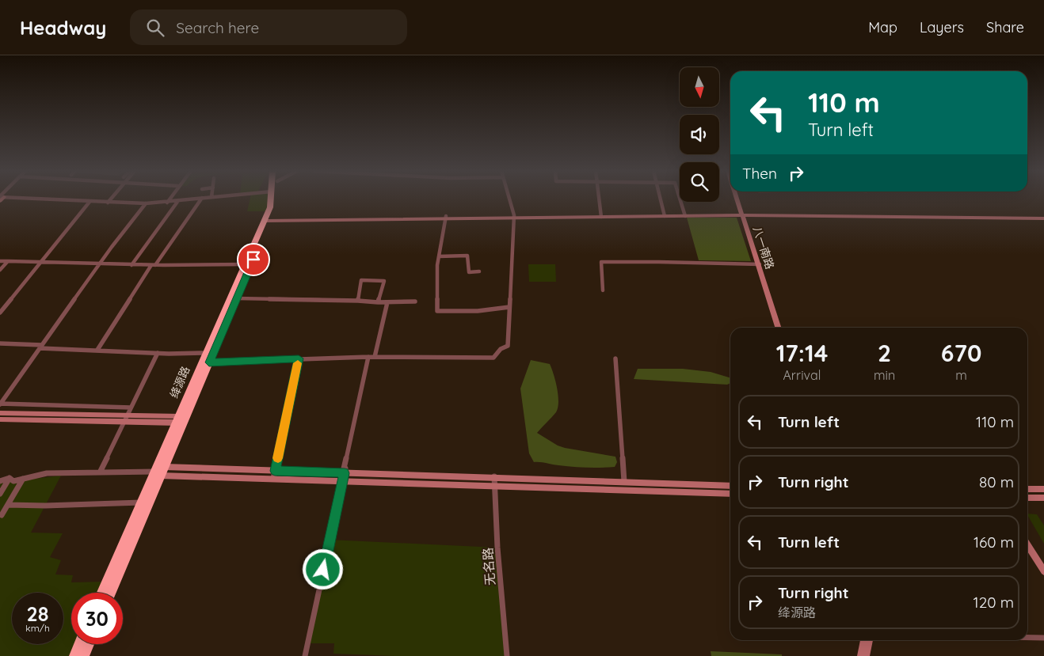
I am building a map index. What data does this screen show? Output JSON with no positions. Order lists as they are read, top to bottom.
{
  "streets": {
    "highway": ["绛源路"],
    "main road": ["八一南路"],
    "street": ["无名路"]
  },
  "north": "bottom",
  "page": {
    "header": "Headway",
    "search": "Search here",
    "nav": ["Map", "Layers", "Share"],
    "turn": ["110 m", "Turn left"],
    "then": "Then",
    "eta": [
      "17:14",
      "Arrival",
      "2",
      "min",
      "670",
      "m"
    ],
    "list": [
      {
        "name": "Turn left",
        "value": "110 m"
      },
      {
        "name": "Turn right",
        "value": "80 m"
      },
      {
        "name": "Turn left",
        "value": "160 m"
      },
      {
        "name": "Turn right",
        "note": "绛源路",
        "value": "120 m"
      }
    ],
    "speed": "28 km/h",
    "limit": "30"
  }
}
